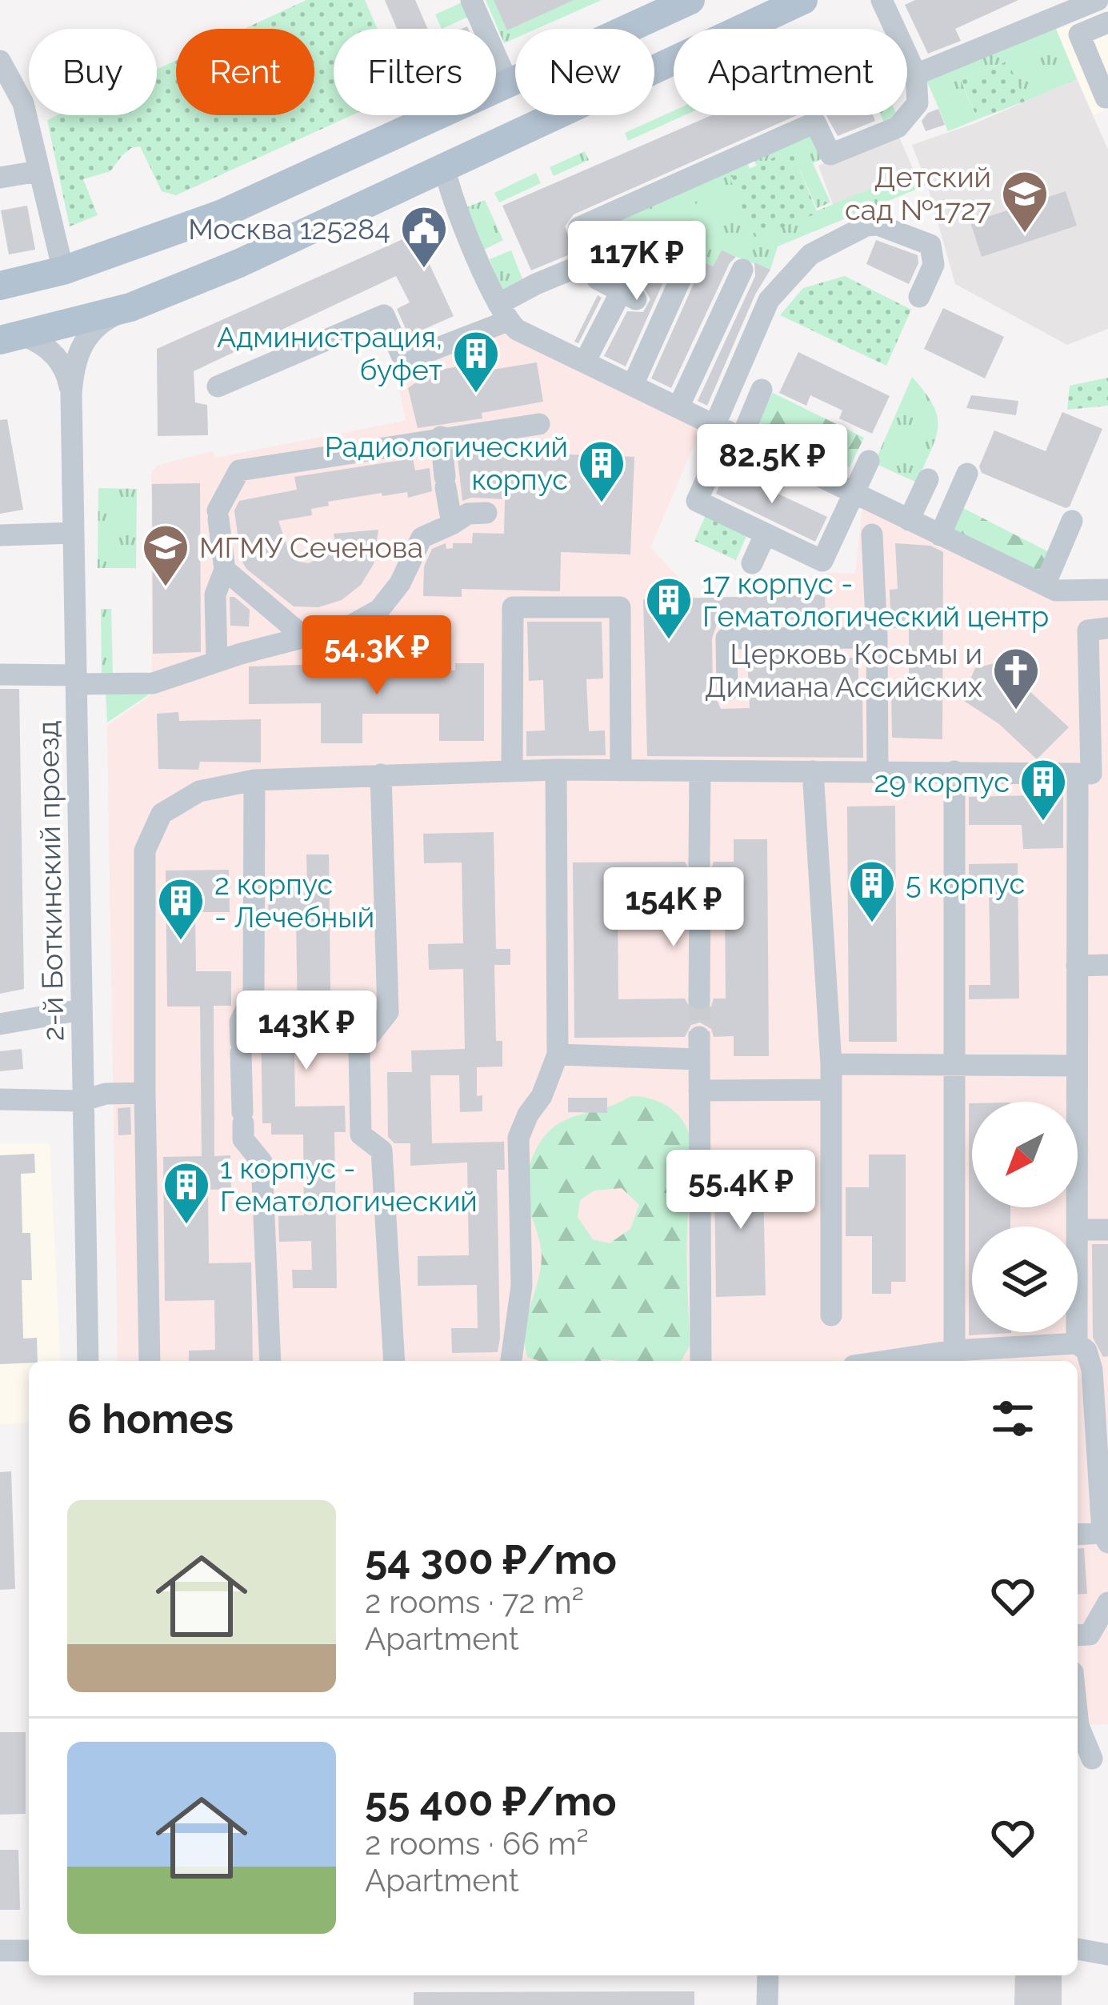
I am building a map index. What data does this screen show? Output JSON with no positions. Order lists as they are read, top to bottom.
{
  "streets": {
    "street": ["2-й Боткинский проезд"]
  },
  "places": {
    "school or university": ["Детский сад №1727", "МГМУ Сеченова"],
    "public building": ["Москва 125284"],
    "building": [
      "Администрация, буфет",
      "Радиологический корпус",
      "17 корпус - Гематологический центр",
      "29 корпус",
      "5 корпус",
      "2 корпус - Лечебный",
      "1 корпус - Гематологический"
    ],
    "church": ["Церковь Косьмы и Димиана Ассийских"]
  },
  "north": "bottom left",
  "page": {
    "chip": [
      "Buy",
      "Rent",
      "Filters",
      "New",
      "Apartment"
    ],
    "price": [
      "117K ₽",
      "82.5K ₽",
      "54.3K ₽",
      "154K ₽",
      "143K ₽",
      "55.4K ₽"
    ],
    "heading": "6 homes",
    "list": [
      {
        "name": "54 300 ₽/mo",
        "note": "2 rooms · 72 m² · Apartment"
      },
      {
        "name": "55 400 ₽/mo",
        "note": "2 rooms · 66 m² · Apartment"
      }
    ]
  }
}
